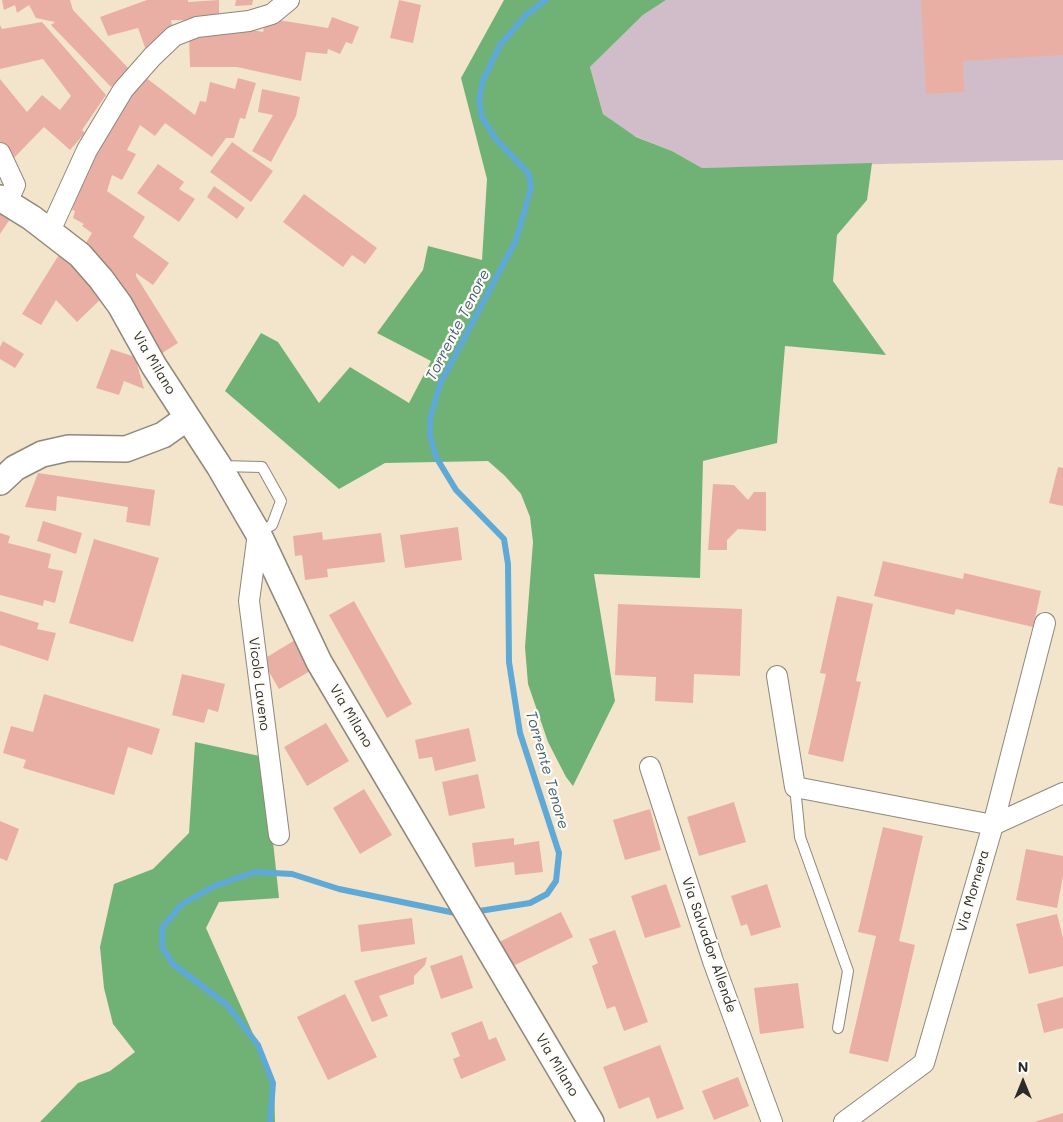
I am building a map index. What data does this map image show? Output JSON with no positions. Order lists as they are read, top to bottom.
{
  "streets": {
    "street": [
      "Via Milano",
      "Vicolo Laveno",
      "Via Mornera",
      "Via Salvador Allende"
    ]
  },
  "crossings": [
    ["Via Milano", "Vicolo Laveno"]
  ],
  "water": ["Torrente Tenore"],
  "north": "top"
}
